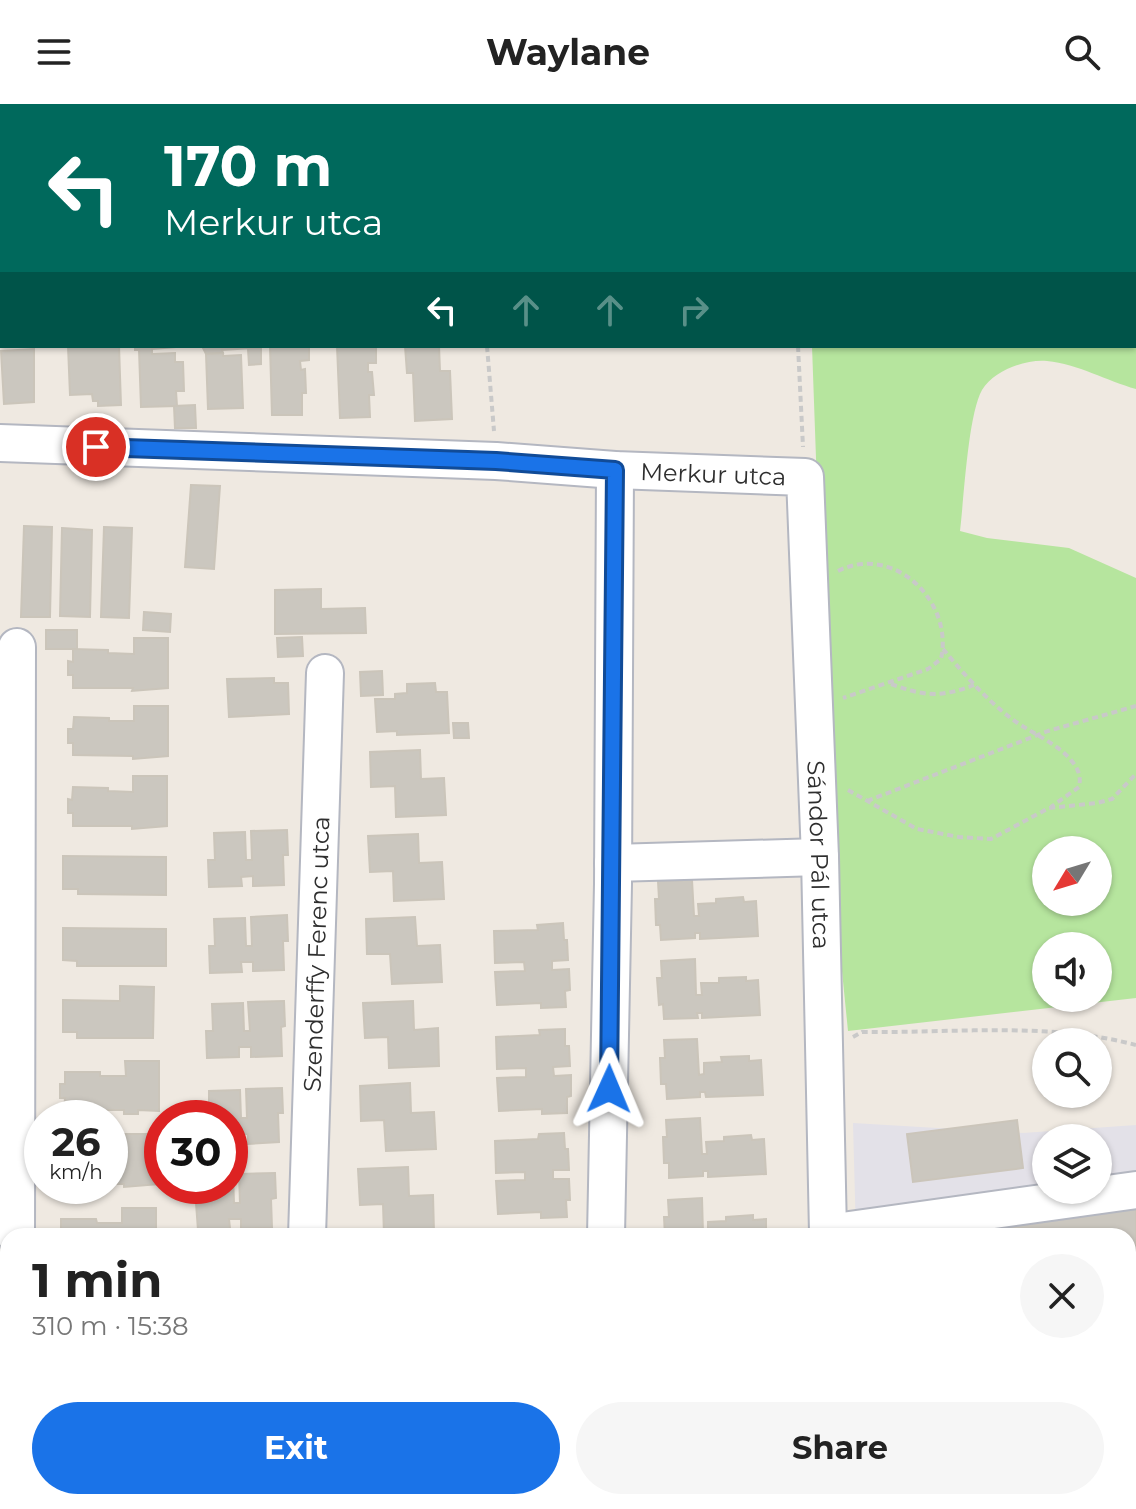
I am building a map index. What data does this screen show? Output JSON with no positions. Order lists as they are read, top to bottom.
{
  "streets": {
    "street": ["Merkur utca", "Sándor Pál utca", "Szenderffy Ferenc utca"]
  },
  "crossings": [
    ["Merkur utca", "Sándor Pál utca"]
  ],
  "north": "bottom left",
  "page": {
    "header": "Waylane",
    "turn": ["170 m", "Merkur utca"],
    "speed": "26 km/h",
    "limit": "30",
    "heading": ["1 min", "310 m · 15:38"],
    "buttons": ["Exit", "Share"]
  }
}
